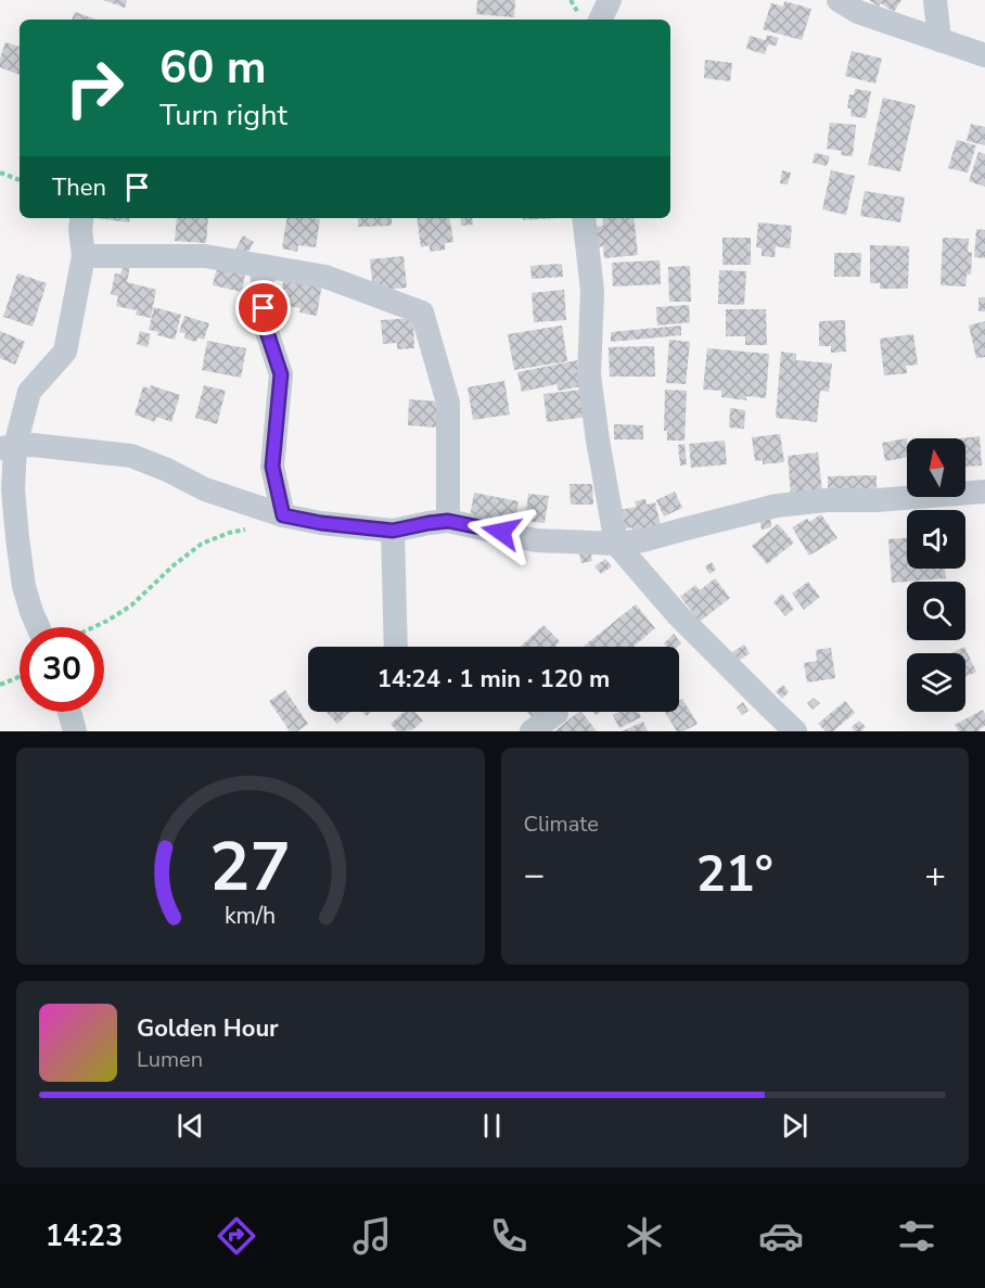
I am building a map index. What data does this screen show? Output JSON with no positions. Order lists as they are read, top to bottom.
{
  "north": "top",
  "page": {
    "turn": ["60 m", "Turn right"],
    "then": "Then",
    "limit": "30",
    "trip": "14:24 · 1 min · 120 m",
    "tile": "Climate",
    "heat": ["−", "21°", "+"],
    "song": ["Golden Hour", "Lumen"],
    "tabs": "14:23",
    "gauge": ["27", "km/h"]
  }
}
